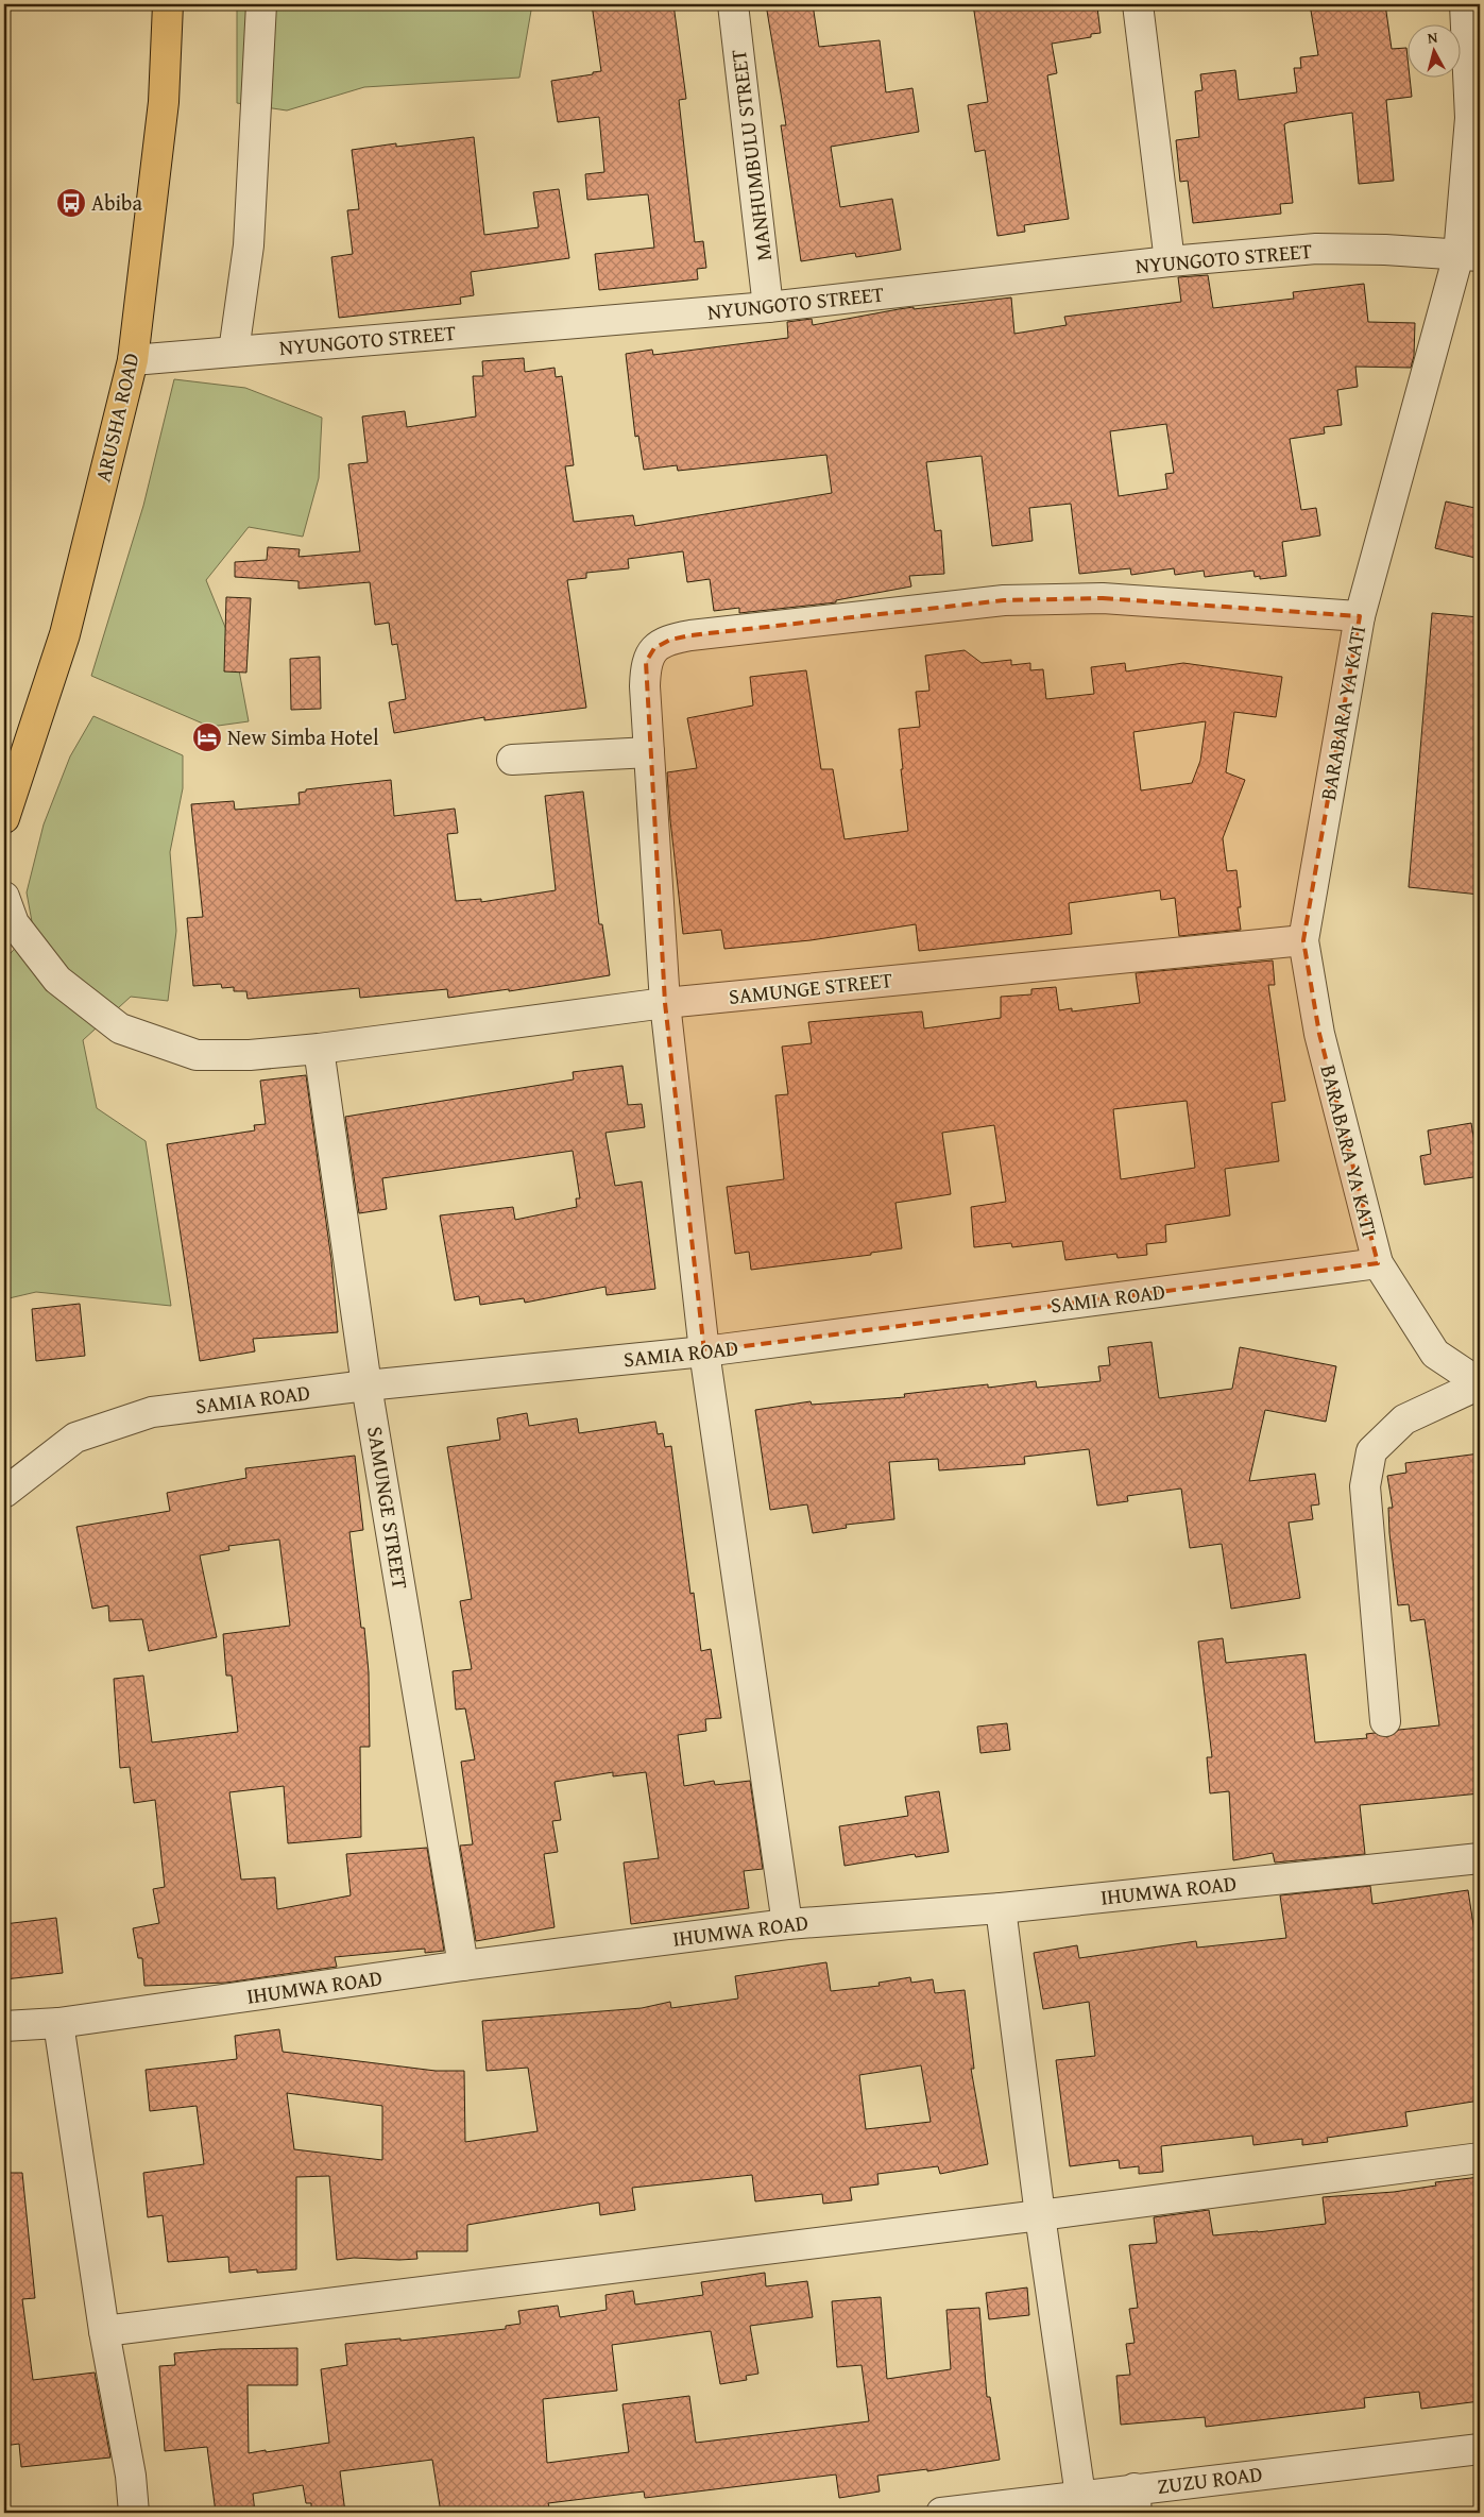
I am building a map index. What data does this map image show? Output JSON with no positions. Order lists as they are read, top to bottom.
{
  "streets": {
    "highway": ["ARUSHA ROAD"],
    "street": [
      "MANHUMBULU STREET",
      "NYUNGOTO STREET",
      "BARABARA YA KATI",
      "SAMUNGE STREET",
      "SAMIA ROAD",
      "IHUMWA ROAD",
      "ZUZU ROAD"
    ]
  },
  "crossings": [
    ["MANHUMBULU STREET", "NYUNGOTO STREET"],
    ["NYUNGOTO STREET", "ARUSHA ROAD"],
    ["NYUNGOTO STREET", "BARABARA YA KATI"],
    ["BARABARA YA KATI", "SAMUNGE STREET"],
    ["BARABARA YA KATI", "SAMIA ROAD"],
    ["SAMUNGE STREET", "SAMIA ROAD"],
    ["SAMUNGE STREET", "IHUMWA ROAD"]
  ],
  "places": {
    "bus stop": ["Abiba"],
    "hotel": ["New Simba Hotel"]
  },
  "north": "top"
}
